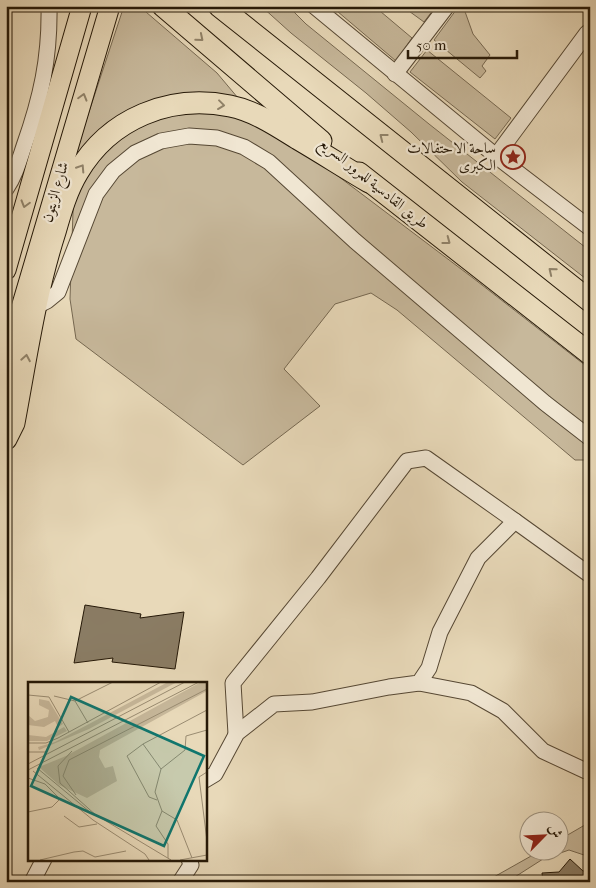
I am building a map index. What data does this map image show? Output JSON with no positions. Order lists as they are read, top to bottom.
{
  "streets": {
    "highway": ["طريق القادسية للمرور السريع"],
    "main road": ["شارع الزيتون"]
  },
  "places": {
    "place": ["ساحة الاحتفالات الكبرى"]
  },
  "scale_bar": "50 m",
  "north": "top right"
}
